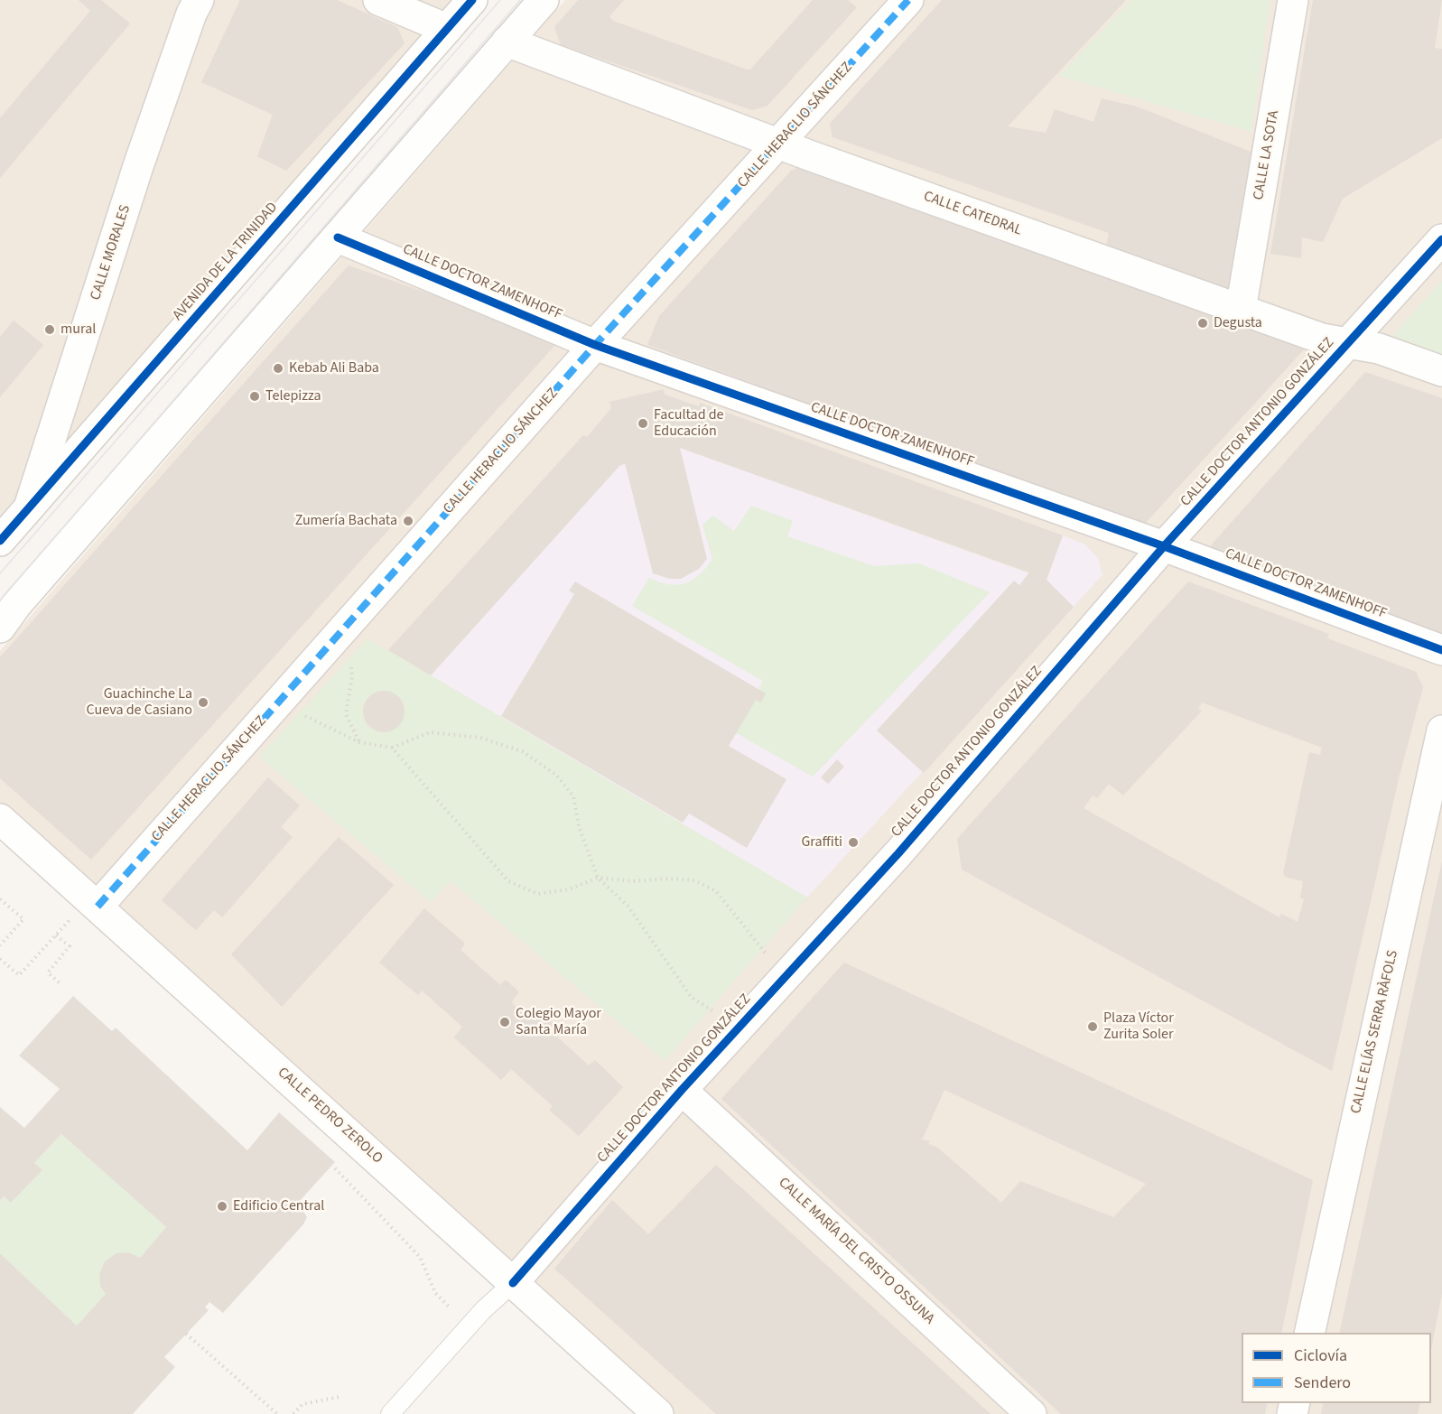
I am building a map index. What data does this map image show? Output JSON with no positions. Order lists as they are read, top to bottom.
{
  "streets": {
    "street": [
      "CALLE HERACLIO SÁNCHEZ",
      "CALLE LA SOTA",
      "CALLE CATEDRAL",
      "CALLE MORALES",
      "AVENIDA DE LA TRINIDAD",
      "CALLE DOCTOR ZAMENHOFF",
      "CALLE DOCTOR ANTONIO GONZÁLEZ",
      "CALLE ELÍAS SERRA RÀFOLS",
      "CALLE PEDRO ZEROLO",
      "CALLE MARÍA DEL CRISTO OSSUNA"
    ]
  },
  "crossings": [
    ["CALLE HERACLIO SÁNCHEZ", "CALLE CATEDRAL"],
    ["CALLE HERACLIO SÁNCHEZ", "CALLE DOCTOR ZAMENHOFF"],
    ["CALLE HERACLIO SÁNCHEZ", "CALLE PEDRO ZEROLO"],
    ["CALLE LA SOTA", "CALLE CATEDRAL"],
    ["CALLE CATEDRAL", "CALLE DOCTOR ANTONIO GONZÁLEZ"],
    ["CALLE MORALES", "AVENIDA DE LA TRINIDAD"],
    ["CALLE DOCTOR ZAMENHOFF", "CALLE DOCTOR ANTONIO GONZÁLEZ"],
    ["CALLE DOCTOR ANTONIO GONZÁLEZ", "CALLE PEDRO ZEROLO"],
    ["CALLE DOCTOR ANTONIO GONZÁLEZ", "CALLE MARÍA DEL CRISTO OSSUNA"]
  ],
  "places": [
    "Degusta",
    "mural",
    "Kebab Ali Baba",
    "Telepizza",
    "Facultad de Educación",
    "Zumería Bachata",
    "Guachinche La Cueva de Casiano",
    "Graffiti",
    "Colegio Mayor Santa María",
    "Plaza Víctor Zurita Soler",
    "Edificio Central"
  ],
  "legend": ["Ciclovía", "Sendero"]
}
